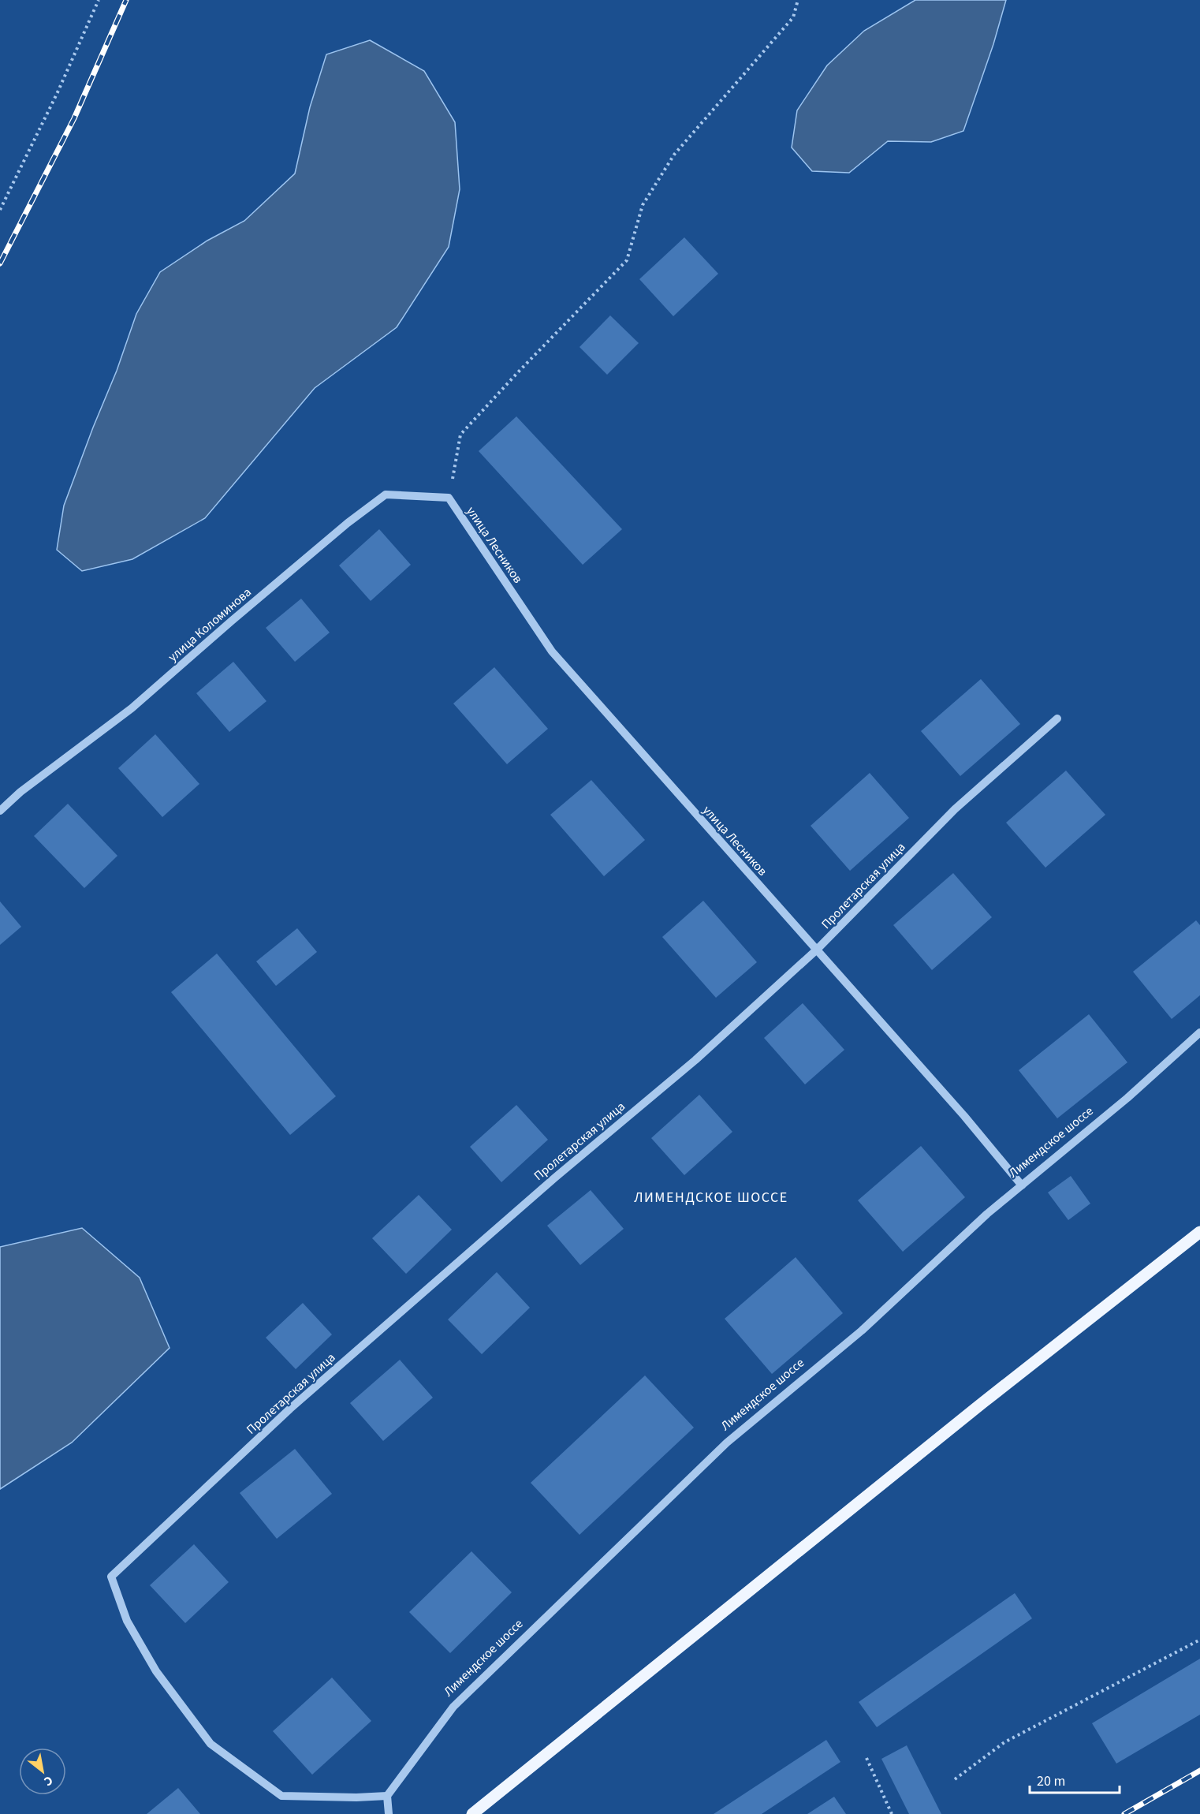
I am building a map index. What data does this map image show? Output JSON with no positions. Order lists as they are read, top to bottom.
{
  "streets": {
    "street": [
      "улица Лесников",
      "улица Коломинова",
      "Пролетарская улица",
      "Лимендское шоссе"
    ]
  },
  "crossings": [
    ["улица Лесников", "улица Коломинова"],
    ["улица Лесников", "Пролетарская улица"],
    ["улица Лесников", "Лимендское шоссе"],
    ["Пролетарская улица", "Лимендское шоссе"]
  ],
  "districts": ["ЛИМЕНДСКОЕ ШОССЕ"],
  "scale_bar": "20 m",
  "north": "bottom right"
}
